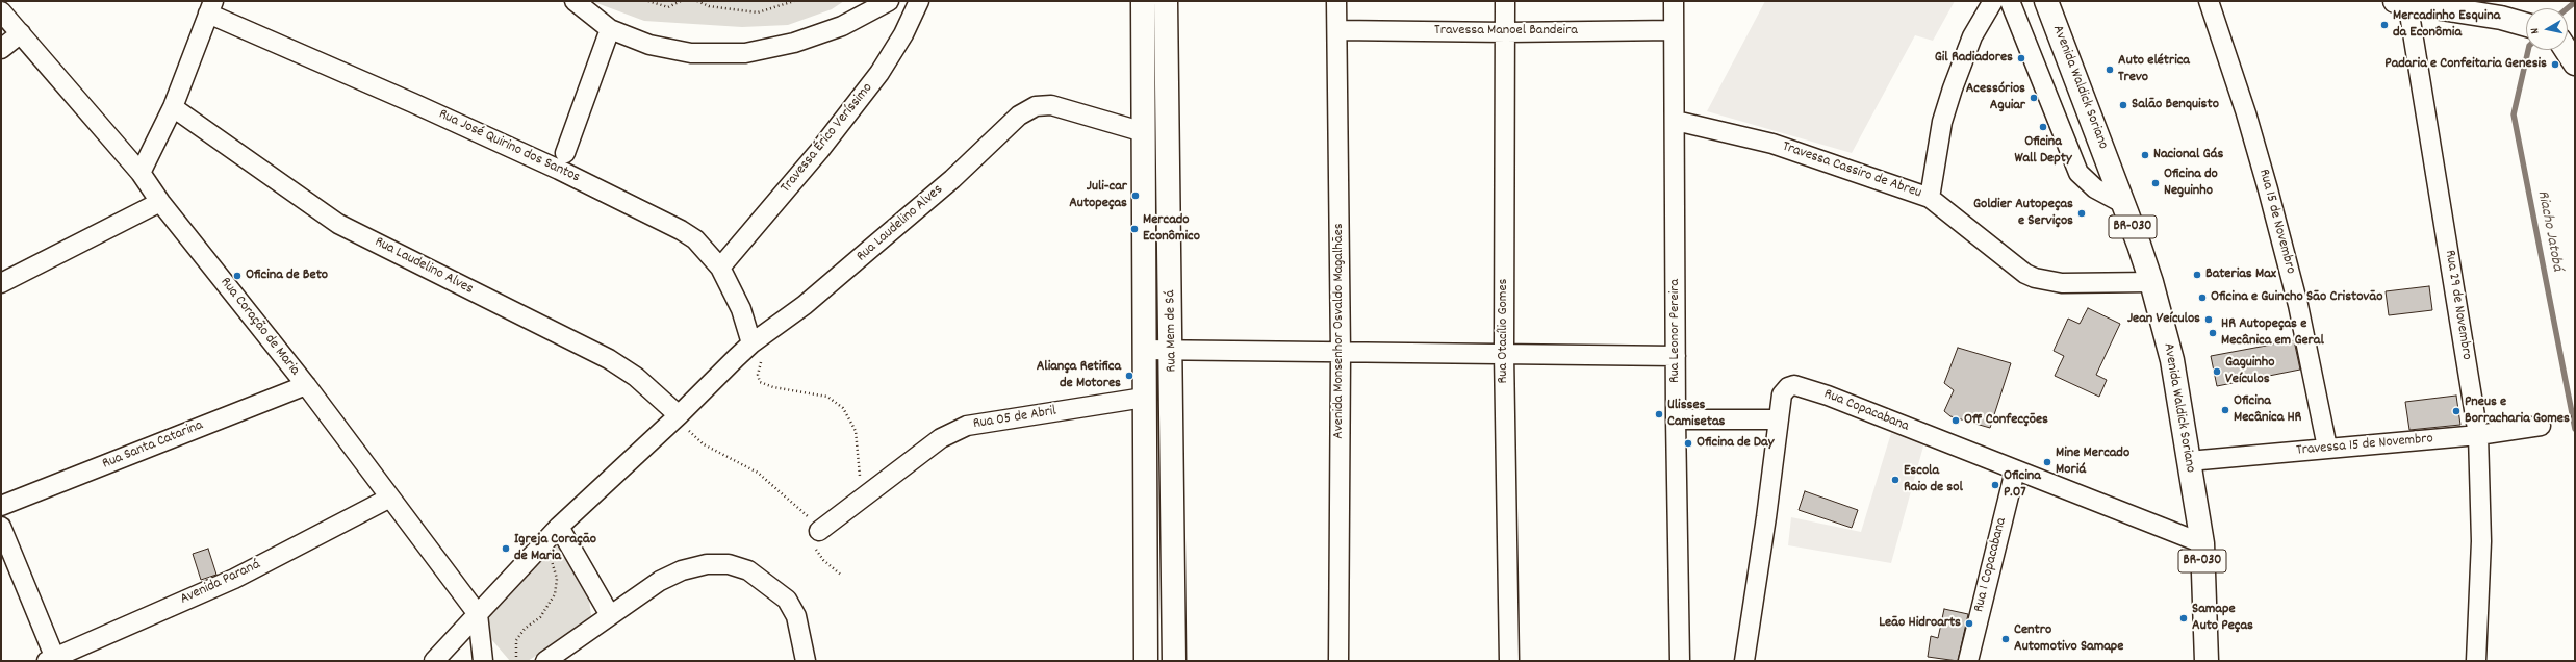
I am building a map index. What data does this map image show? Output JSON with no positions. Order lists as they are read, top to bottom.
{
  "streets": {
    "street": [
      "Travessa Manoel Bandeira",
      "Avenida Waldick Soriano",
      "Travessa Érico Veríssimo",
      "Rua José Quirino dos Santos",
      "Travessa Cassiro de Abreu",
      "Rua 15 de Novembro",
      "Rua Laudelino Alves",
      "BR-030",
      "Rua 29 de Novembro",
      "Rua Coração de Maria",
      "Rua Mem de Sá",
      "Avenida Monsenhor Osvaldo Magalhães",
      "Rua Otacílio Gomes",
      "Rua Leonor Pereira",
      "Rua Copacabana",
      "Rua 05 de Abril",
      "Rua Santa Catarina",
      "Travessa 15 de Novembro",
      "Rua 1 Copacabana",
      "Avenida Paraná"
    ]
  },
  "crossings": [
    ["Travessa Manoel Bandeira", "Avenida Monsenhor Osvaldo Magalhães"],
    ["Travessa Manoel Bandeira", "Rua Otacílio Gomes"],
    ["Travessa Manoel Bandeira", "Rua Leonor Pereira"],
    ["Avenida Waldick Soriano", "Travessa Cassiro de Abreu"],
    ["Avenida Waldick Soriano", "Rua Copacabana"],
    ["Avenida Waldick Soriano", "Travessa 15 de Novembro"],
    ["Travessa Érico Veríssimo", "Rua José Quirino dos Santos"],
    ["Rua José Quirino dos Santos", "Rua Laudelino Alves"],
    ["Travessa Cassiro de Abreu", "Rua Leonor Pereira"],
    ["Rua 15 de Novembro", "Travessa 15 de Novembro"],
    ["Rua Laudelino Alves", "Rua Coração de Maria"],
    ["Rua Laudelino Alves", "Rua Mem de Sá"],
    ["Rua 29 de Novembro", "Travessa 15 de Novembro"],
    ["Rua Coração de Maria", "Rua Santa Catarina"],
    ["Rua Coração de Maria", "Avenida Paraná"],
    ["Rua Mem de Sá", "Rua 05 de Abril"],
    ["Rua Copacabana", "Rua 1 Copacabana"]
  ],
  "water": ["Riacho Jatobá"],
  "places": [
    "Mercadinho Esquina da Econômia",
    "Gil Radiadores",
    "Padaria e Confeitaria Genesis",
    "Auto elétrica Trevo",
    "Acessórios Aguiar",
    "Salão Benquisto",
    "Oficina Wall Depty",
    "Nacional Gás",
    "Oficina do Neguinho",
    "Juli-car Autopeças",
    "Goldier Autopeças e Serviços",
    "Mercado Econômico",
    "Baterias Max",
    "Oficina de Beto",
    "Oficina e Guincho São Cristovão",
    "Jean Veículos",
    "HR Autopeças e Mecânica em Geral",
    "Gaguinho Veículos",
    "Aliança Retifica de Motores",
    "Oficina Mecânica HR",
    "Pneus e Borracharia Gomes",
    "Ulisses Camisetas",
    "Off Confecções",
    "Oficina de Day",
    "Mine Mercado Moriá",
    "Escola Raio de sol",
    "Oficina P.07",
    "Igreja Coração de Maria",
    "Samape Auto Peças",
    "Leão Hidroarts",
    "Centro Automotivo Samape"
  ],
  "north": "left"
}
